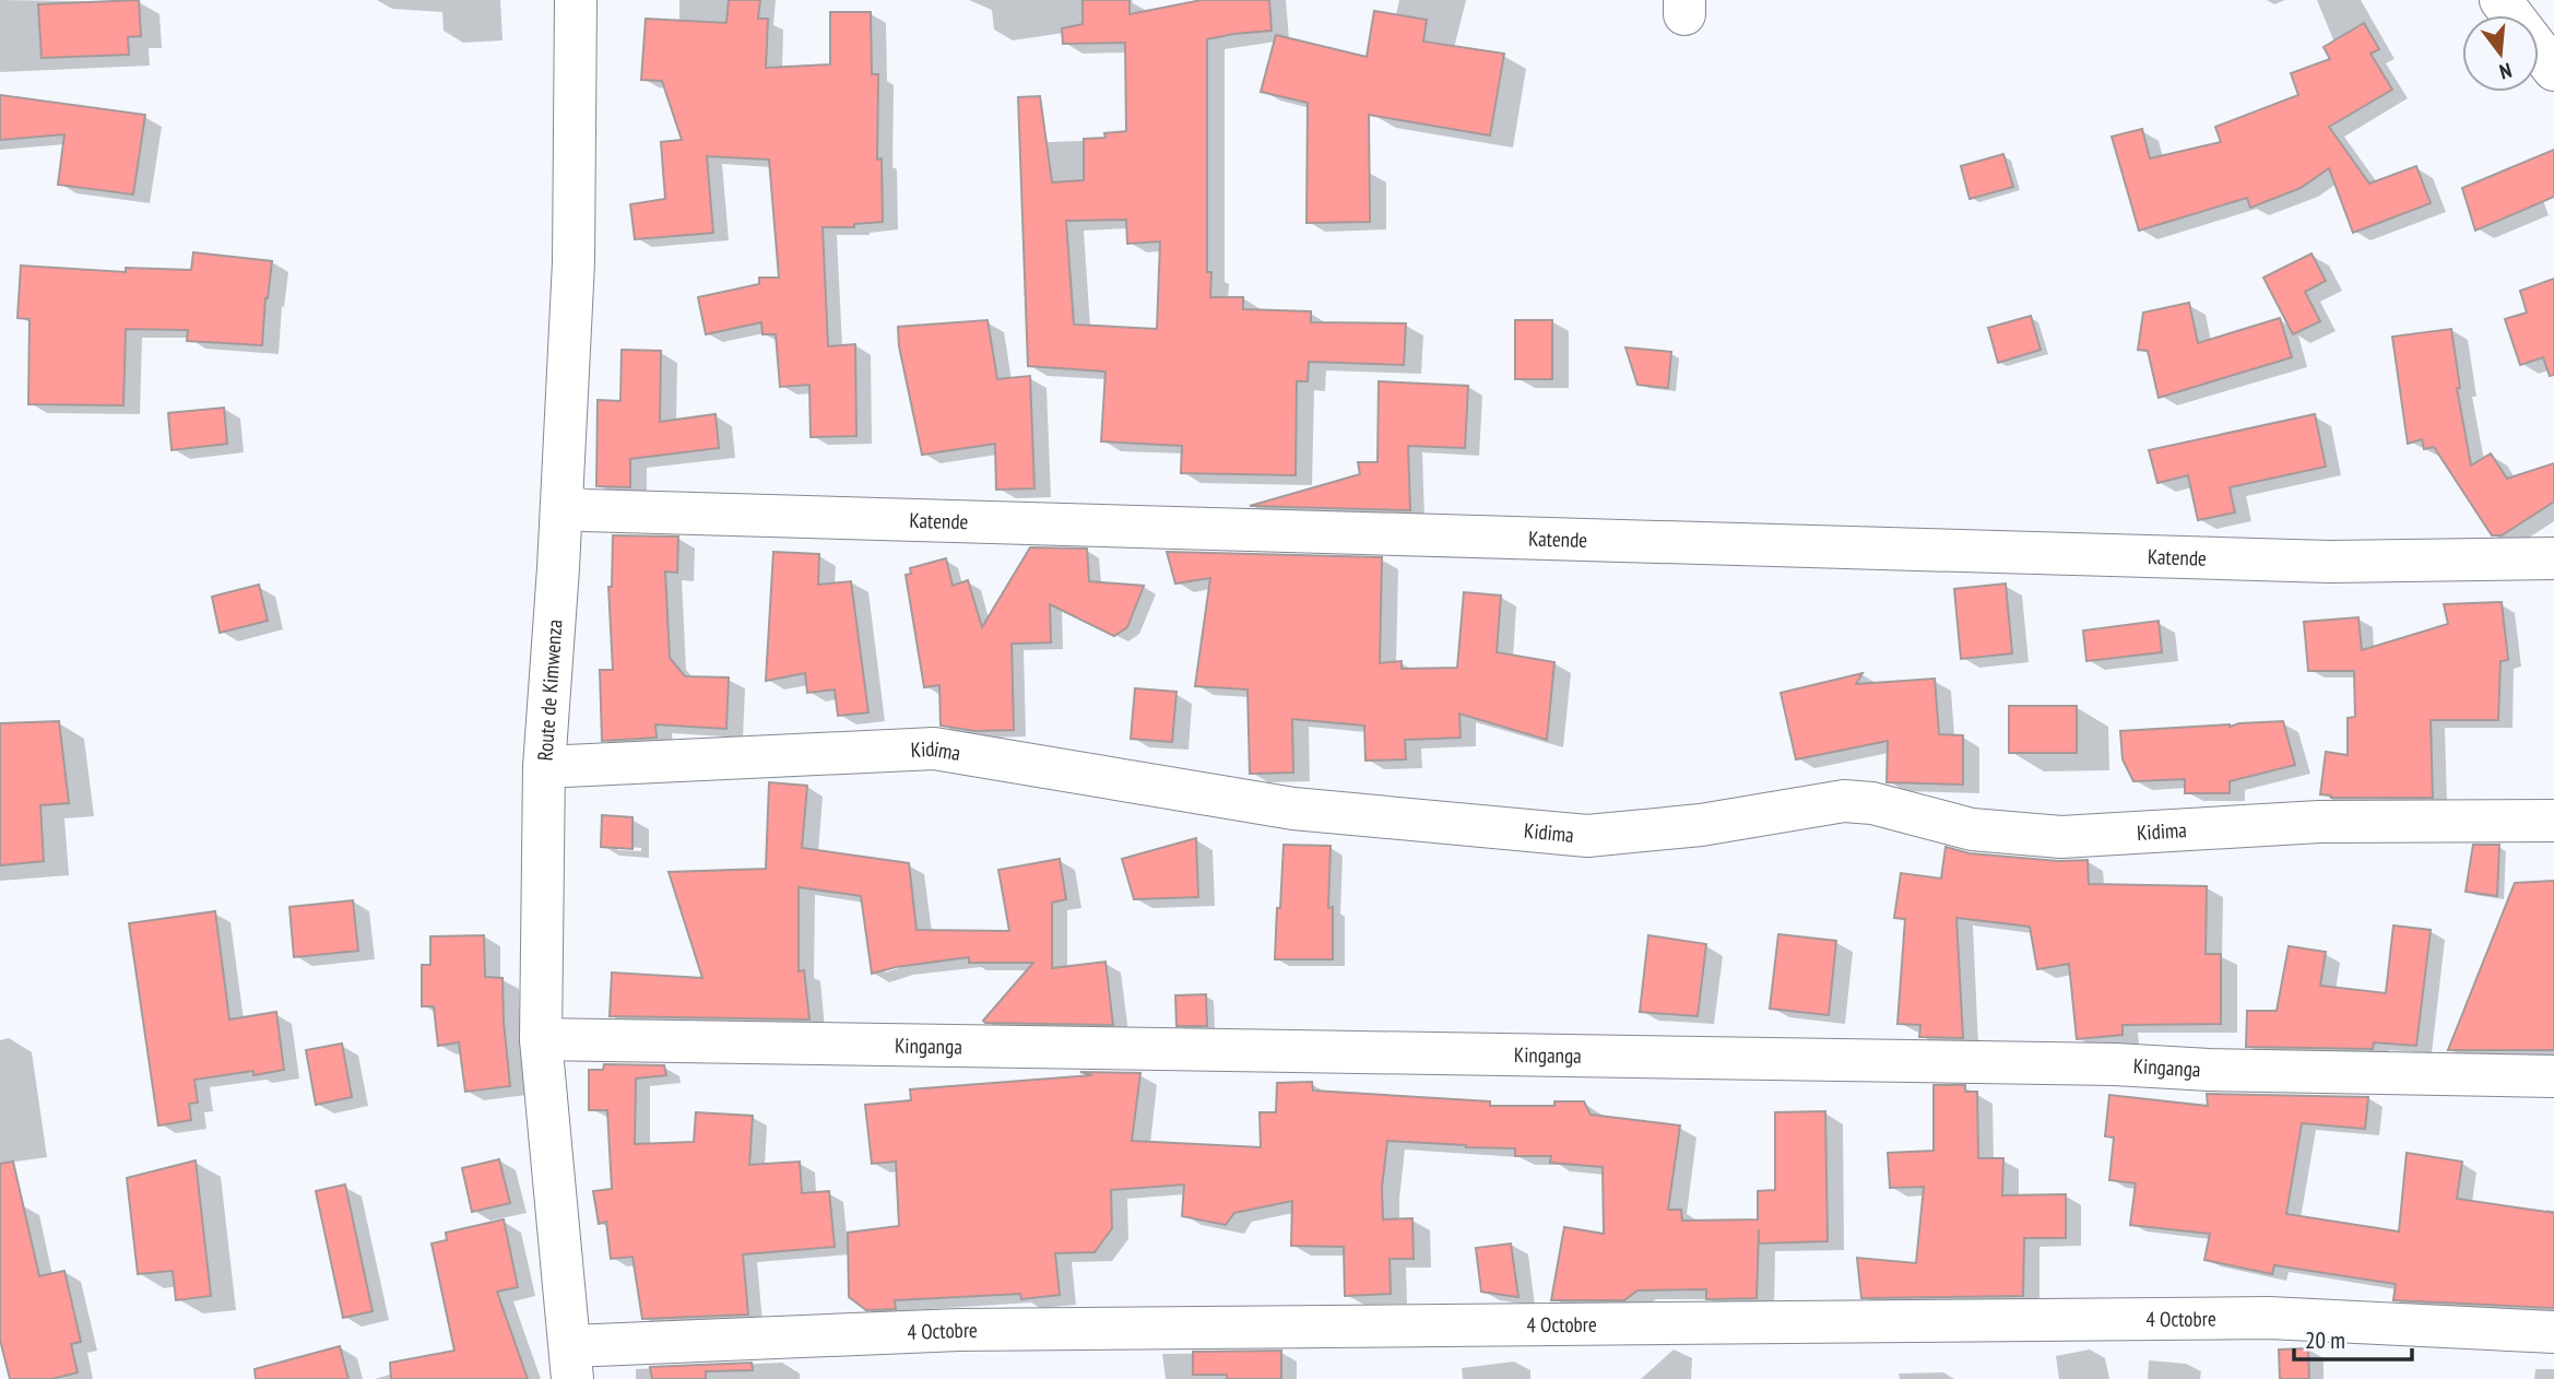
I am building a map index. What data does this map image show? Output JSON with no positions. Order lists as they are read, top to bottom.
{
  "streets": {
    "street": [
      "Katende",
      "Route de Kimwenza",
      "Kidima",
      "Kinganga",
      "4 Octobre"
    ]
  },
  "crossings": [
    ["Katende", "Route de Kimwenza"],
    ["Route de Kimwenza", "Kidima"],
    ["Route de Kimwenza", "Kinganga"],
    ["Route de Kimwenza", "4 Octobre"]
  ],
  "scale_bar": "20 m",
  "north": "bottom"
}
